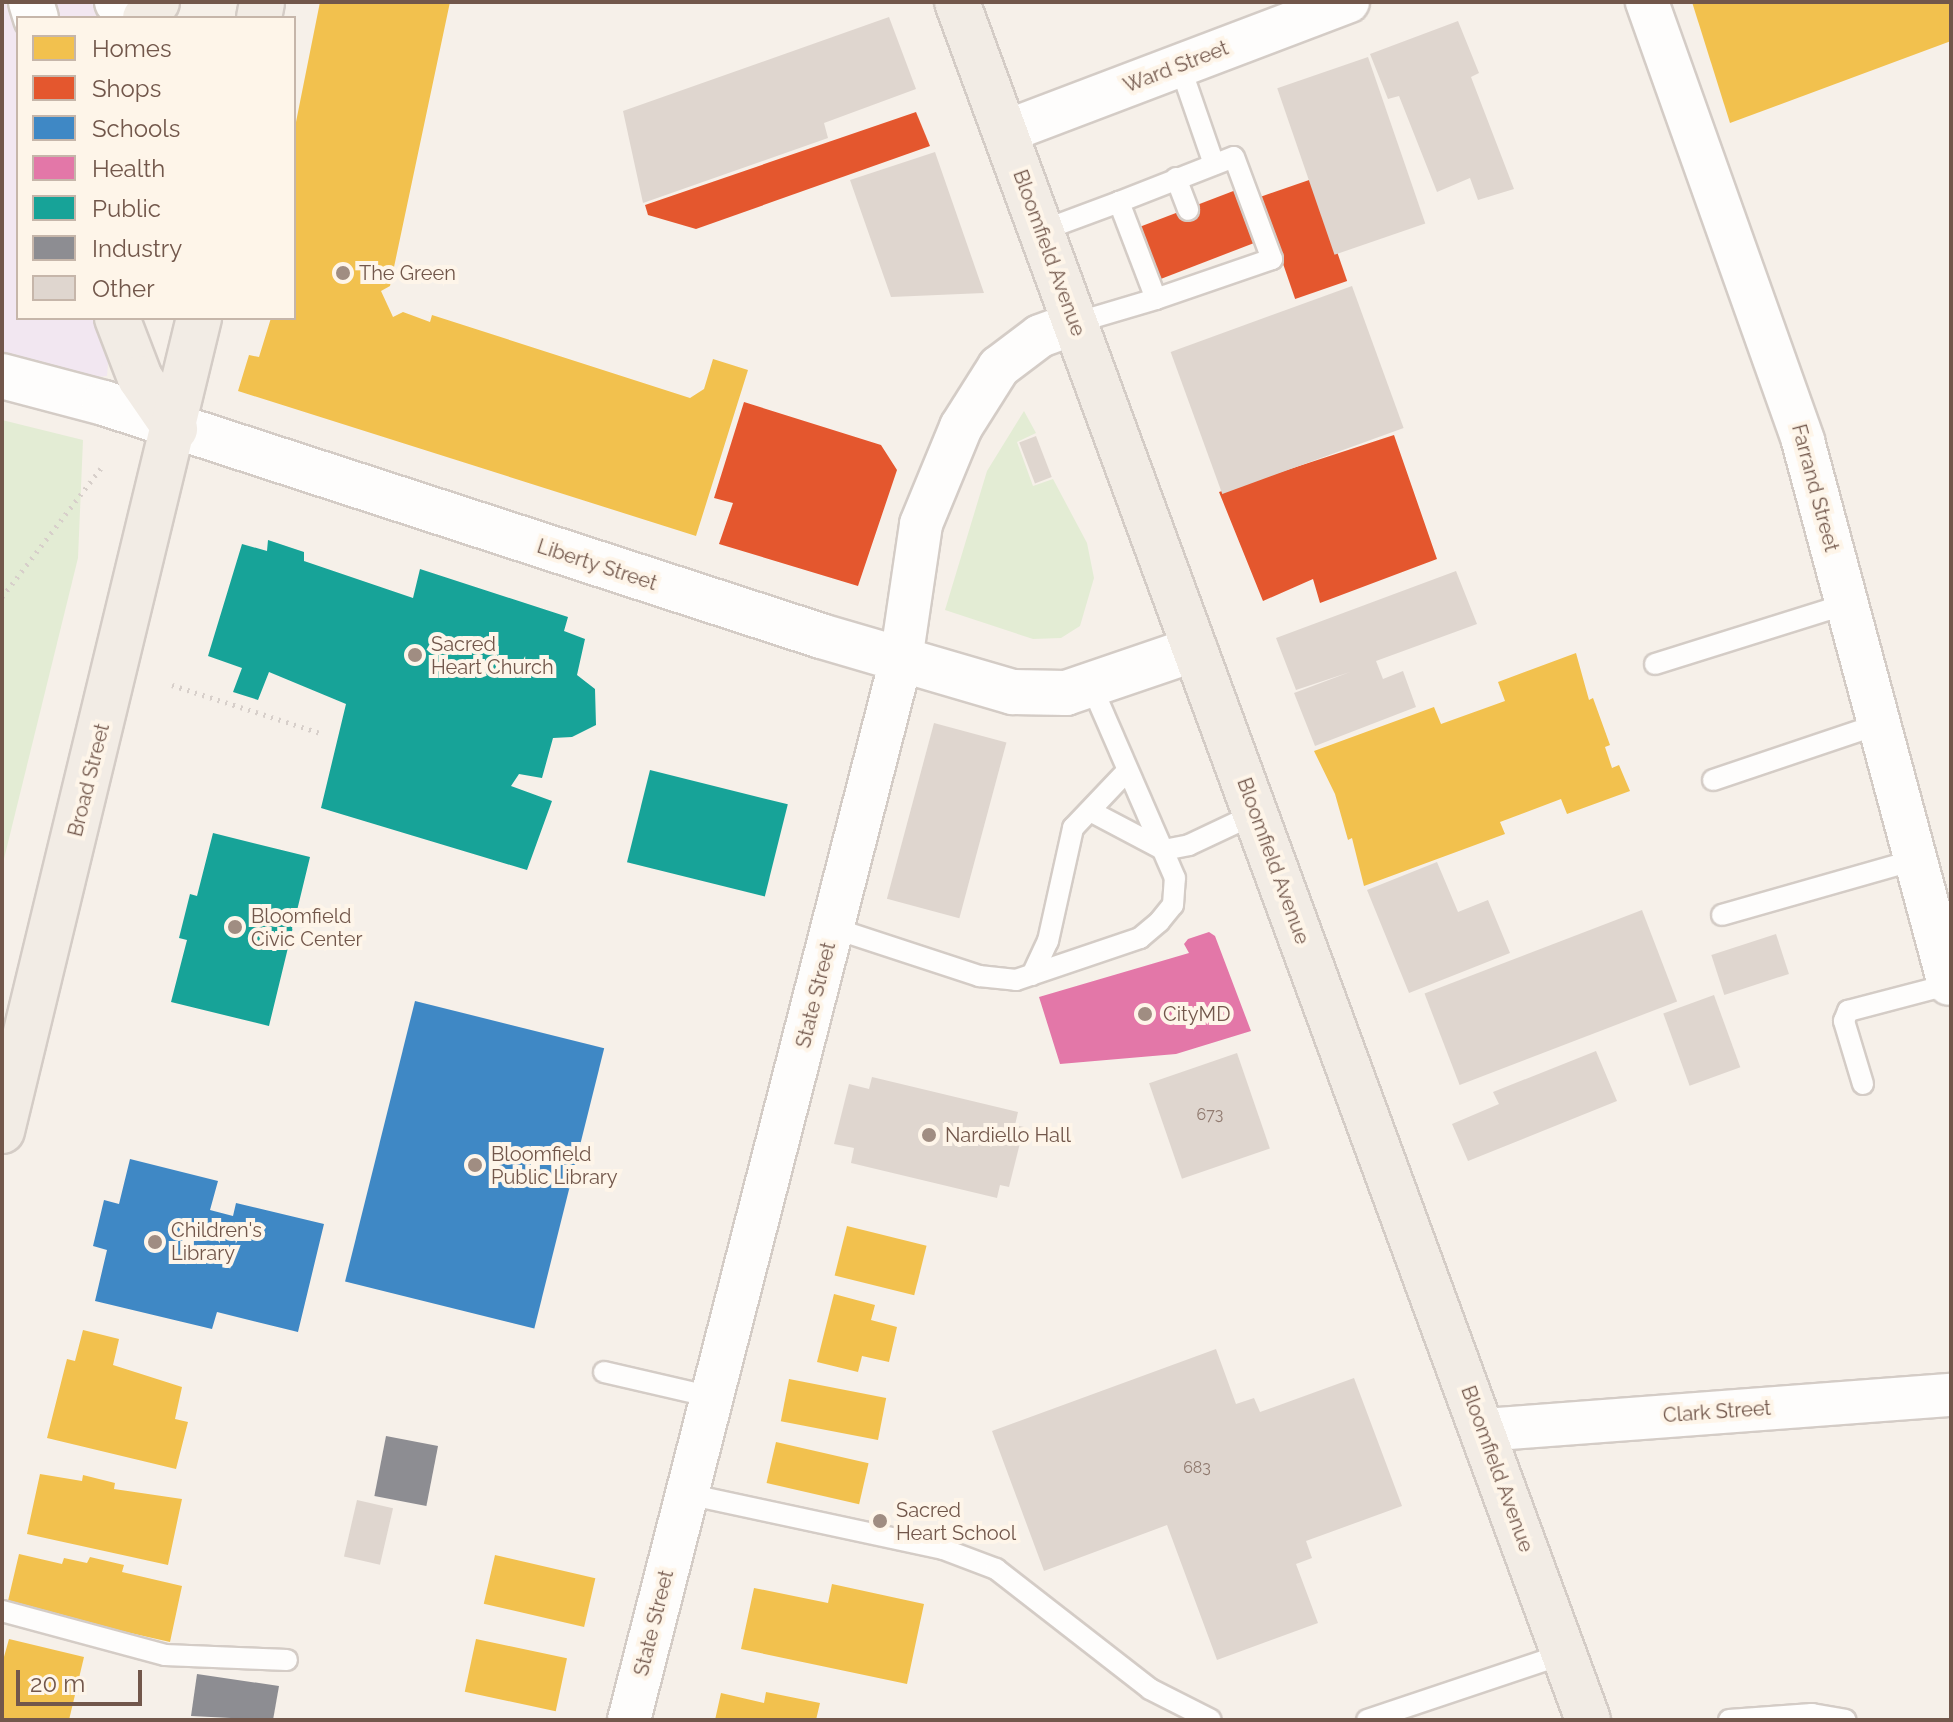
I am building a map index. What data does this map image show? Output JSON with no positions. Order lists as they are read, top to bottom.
{
  "streets": {
    "main road": ["Bloomfield Avenue", "Broad Street"],
    "street": [
      "Ward Street",
      "Farrand Street",
      "Liberty Street",
      "State Street",
      "Clark Street"
    ]
  },
  "crossings": [
    ["Ward Street", "Bloomfield Avenue"],
    ["Bloomfield Avenue", "Liberty Street"],
    ["Bloomfield Avenue", "State Street"],
    ["Bloomfield Avenue", "Clark Street"],
    ["Liberty Street", "Broad Street"],
    ["Liberty Street", "State Street"]
  ],
  "places": [
    "The Green",
    "Sacred Heart Church",
    "Bloomfield Civic Center",
    "CityMD",
    "Nardiello Hall",
    "Bloomfield Public Library",
    "Children's Library",
    "Sacred Heart School"
  ],
  "house_numbers": ["673", "683"],
  "legend": [
    "Homes",
    "Shops",
    "Schools",
    "Health",
    "Public",
    "Industry",
    "Other"
  ],
  "scale_bar": "20 m"
}
